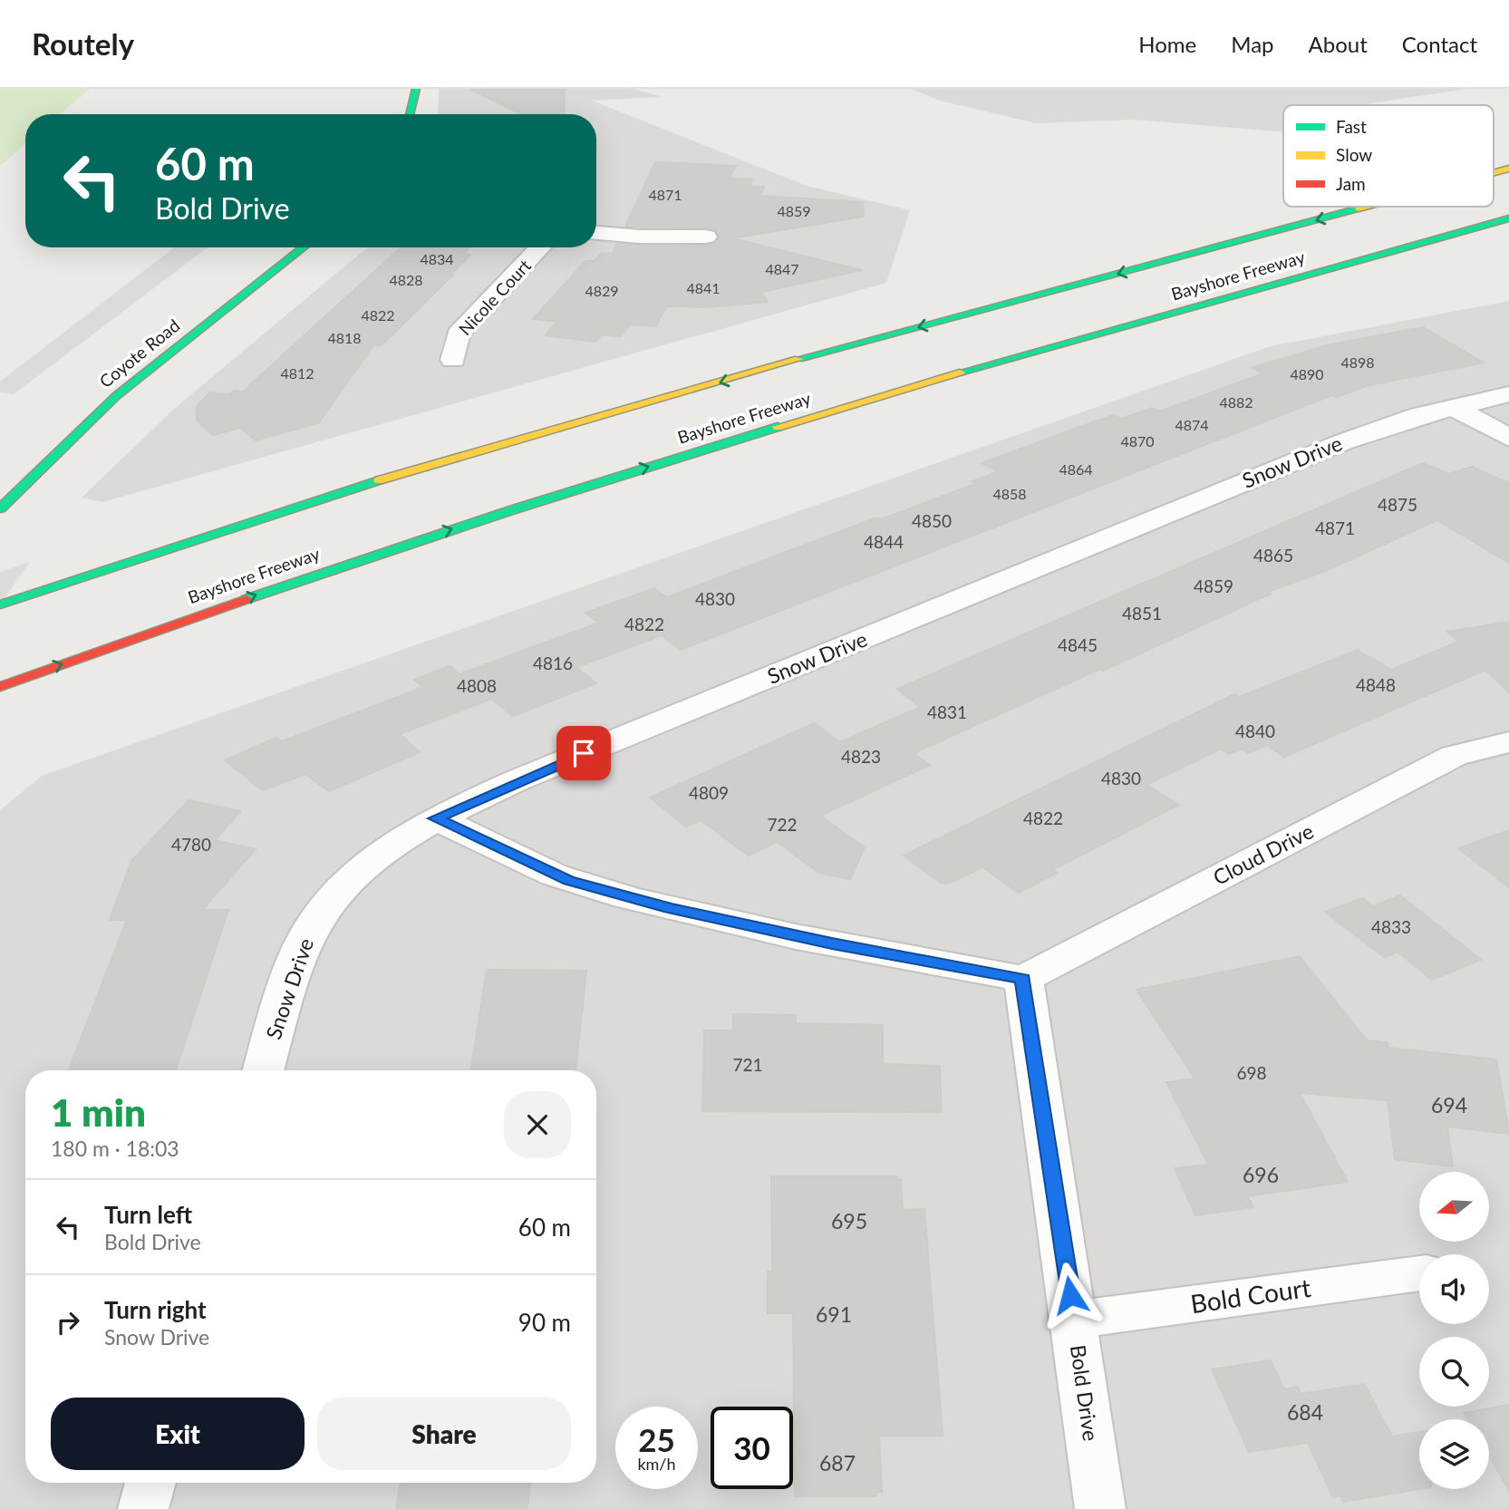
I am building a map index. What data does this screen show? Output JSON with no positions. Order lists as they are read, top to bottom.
{
  "streets": {
    "main road": ["Bayshore Freeway", "Coyote Road"],
    "street": [
      "Nicole Court",
      "Snow Drive",
      "Cloud Drive",
      "Bold Court",
      "Bold Drive"
    ]
  },
  "crossings": [
    ["Cloud Drive", "Bold Drive"],
    ["Bold Court", "Bold Drive"]
  ],
  "house_numbers": [
    "4871",
    "4859",
    "4834",
    "4847",
    "4828",
    "4841",
    "4829",
    "4822",
    "4818",
    "4898",
    "4812",
    "4890",
    "4882",
    "4874",
    "4870",
    "4864",
    "4858",
    "4875",
    "4850",
    "4871",
    "4844",
    "4865",
    "4859",
    "4830",
    "4851",
    "4822",
    "4845",
    "4816",
    "4848",
    "4808",
    "4831",
    "4840",
    "4823",
    "4830",
    "4809",
    "4822",
    "722",
    "4780",
    "4833",
    "721",
    "698",
    "694",
    "696",
    "695",
    "691",
    "684",
    "687"
  ],
  "legend": ["Fast", "Slow", "Jam"],
  "north": "left",
  "page": {
    "header": "Routely",
    "nav": [
      "Home",
      "Map",
      "About",
      "Contact"
    ],
    "turn": ["60 m", "Bold Drive"],
    "heading": ["1 min", "180 m · 18:03"],
    "list": [
      {
        "name": "Turn left",
        "note": "Bold Drive",
        "value": "60 m"
      },
      {
        "name": "Turn right",
        "note": "Snow Drive",
        "value": "90 m"
      }
    ],
    "buttons": ["Exit", "Share"],
    "speed": "25 km/h",
    "limit": "30"
  }
}
